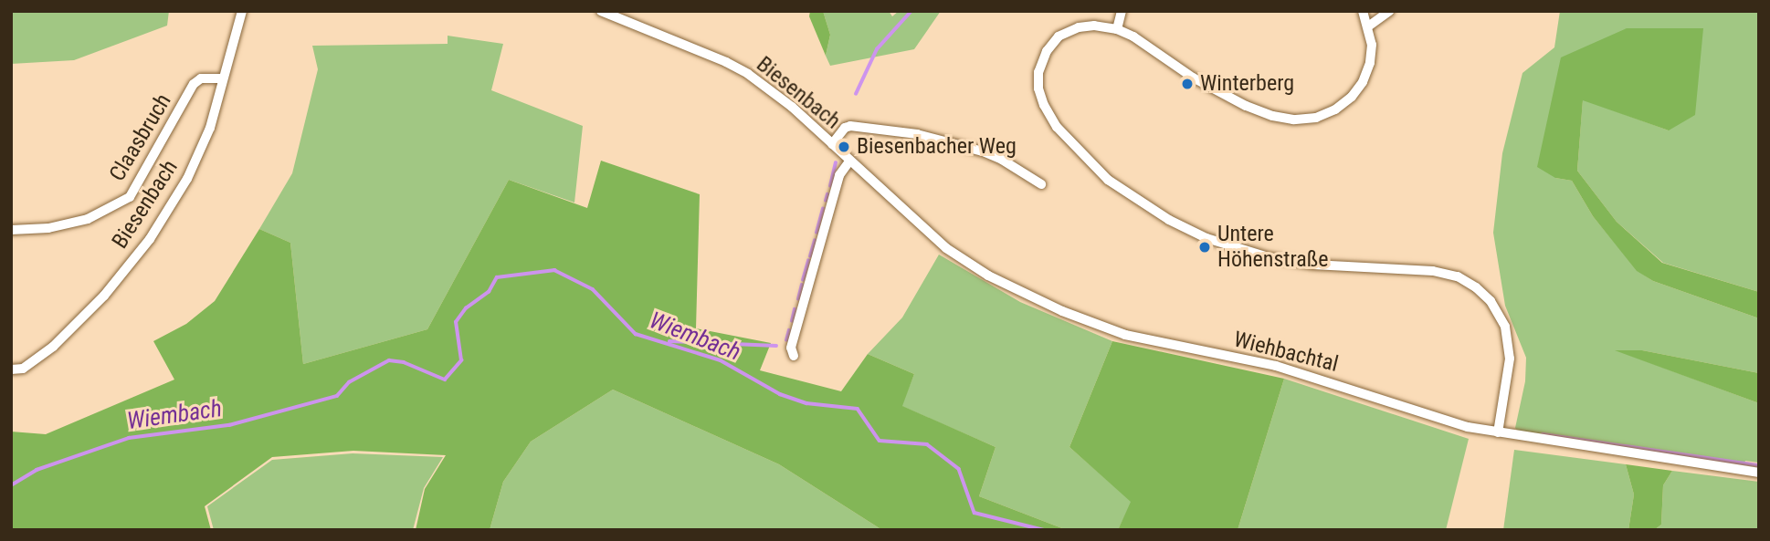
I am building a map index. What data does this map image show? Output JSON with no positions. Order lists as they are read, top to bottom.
{
  "streets": {
    "street": ["Biesenbach", "Claasbruch", "Wiehbachtal"]
  },
  "crossings": [
    ["Biesenbach", "Claasbruch"],
    ["Biesenbach", "Wiehbachtal"]
  ],
  "water": ["Wiembach"],
  "places": ["Winterberg", "Biesenbacher Weg", "Untere Höhenstraße"]
}
